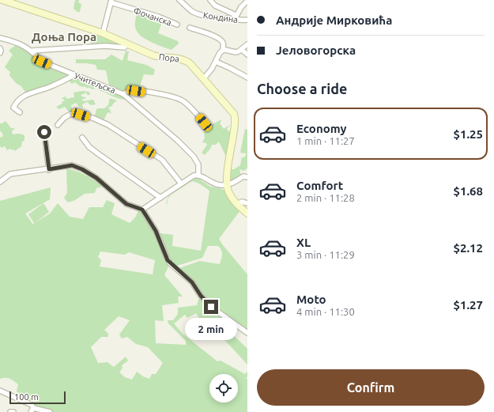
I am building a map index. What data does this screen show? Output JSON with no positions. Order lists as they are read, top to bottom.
{
  "streets": {
    "street": [
      "Фочанска",
      "Кондина",
      "Пора",
      "Учитељска"
    ]
  },
  "districts": ["Доња Пора"],
  "scale_bar": "100 m",
  "page": {
    "banner": ["Андрије Мирковића", "Јеловогорска"],
    "heading": "Choose a ride",
    "list": [
      {
        "name": "Economy",
        "note": "1 min · 11:27",
        "value": "$1.25"
      },
      {
        "name": "Comfort",
        "note": "2 min · 11:28",
        "value": "$1.68"
      },
      {
        "name": "XL",
        "note": "3 min · 11:29",
        "value": "$2.12"
      },
      {
        "name": "Moto",
        "note": "4 min · 11:30",
        "value": "$1.27"
      }
    ],
    "bubble": "2 min",
    "buttons": "Confirm",
    "scale": "100 m"
  }
}
